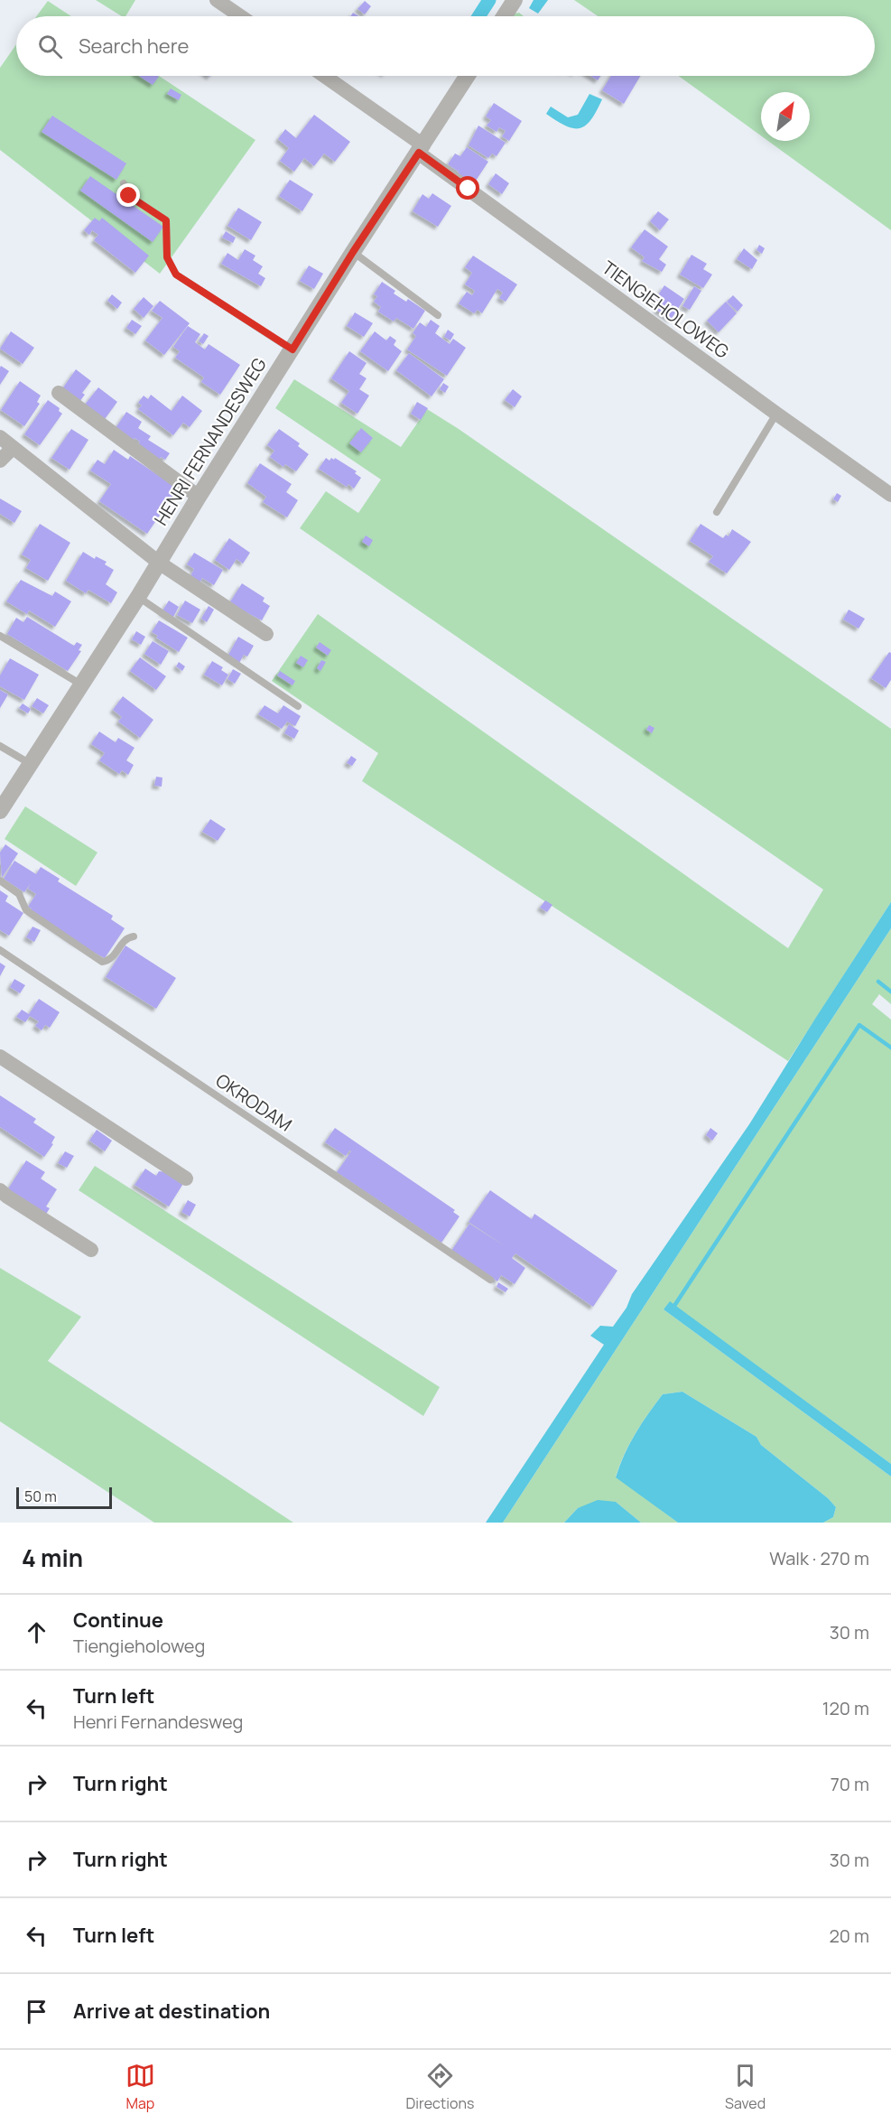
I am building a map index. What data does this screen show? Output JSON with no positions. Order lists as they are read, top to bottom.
{
  "streets": {
    "street": ["TIENGIEHOLOWEG", "HENRI FERNANDESWEG"],
    "lane": ["OKRODAM"]
  },
  "crossings": [
    ["TIENGIEHOLOWEG", "HENRI FERNANDESWEG"]
  ],
  "scale_bar": "50 m",
  "north": "top right",
  "page": {
    "search": "Search here",
    "scale": "50 m",
    "heading": ["4 min", "Walk · 270 m"],
    "list": [
      ["Continue", "Tiengieholoweg", "30 m"],
      ["Turn left", "Henri Fernandesweg", "120 m"],
      ["Turn right", "70 m"],
      ["Turn right", "30 m"],
      ["Turn left", "20 m"],
      "Arrive at destination"
    ],
    "nav": ["Map", "Directions", "Saved"]
  }
}
